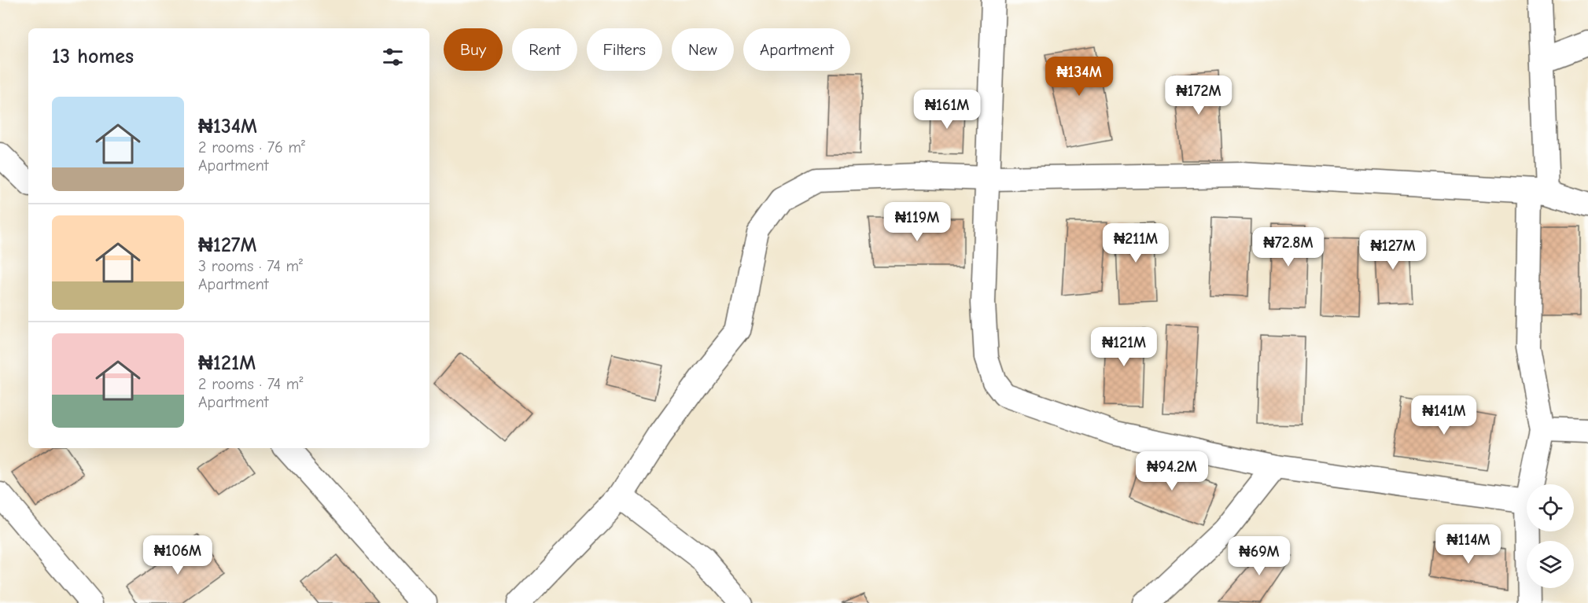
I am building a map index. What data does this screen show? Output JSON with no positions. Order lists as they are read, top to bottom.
{
  "page": {
    "chip": [
      "Buy",
      "Rent",
      "Filters",
      "New",
      "Apartment"
    ],
    "heading": "13 homes",
    "price": [
      "₦134M",
      "₦172M",
      "₦161M",
      "₦119M",
      "₦211M",
      "₦72.8M",
      "₦127M",
      "₦121M",
      "₦141M",
      "₦94.2M",
      "₦114M",
      "₦106M",
      "₦69M"
    ],
    "list": [
      {
        "name": "₦134M",
        "note": "2 rooms · 76 m² · Apartment"
      },
      {
        "name": "₦127M",
        "note": "3 rooms · 74 m² · Apartment"
      },
      {
        "name": "₦121M",
        "note": "2 rooms · 74 m² · Apartment"
      }
    ]
  }
}
